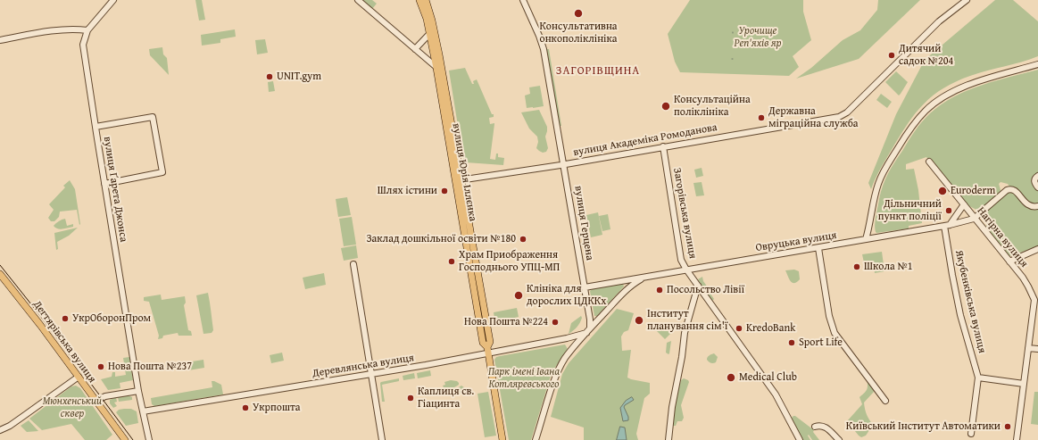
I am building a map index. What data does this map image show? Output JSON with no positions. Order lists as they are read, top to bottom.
{
  "streets": {
    "main road": ["вулиця Юрія Іллєнка", "Дегтярівська вулиця"],
    "street": [
      "вулиця Академіка Ромоданова",
      "вулиця Ґарета Джонса",
      "Загорівська вулиця",
      "вулиця Герцена",
      "Нагірна вулиця",
      "Овруцька вулиця",
      "Якубенківська вулиця",
      "Деревлянська вулиця"
    ]
  },
  "crossings": [
    ["вулиця Академіка Ромоданова", "вулиця Юрія Іллєнка"],
    ["вулиця Академіка Ромоданова", "Загорівська вулиця"],
    ["вулиця Академіка Ромоданова", "вулиця Герцена"],
    ["вулиця Юрія Іллєнка", "Деревлянська вулиця"],
    ["вулиця Ґарета Джонса", "Деревлянська вулиця"],
    ["Загорівська вулиця", "Овруцька вулиця"],
    ["вулиця Герцена", "Овруцька вулиця"],
    ["вулиця Герцена", "Деревлянська вулиця"],
    ["Нагірна вулиця", "Овруцька вулиця"],
    ["Овруцька вулиця", "Якубенківська вулиця"],
    ["Овруцька вулиця", "Деревлянська вулиця"]
  ],
  "districts": ["ЗАГОРІВЩИНА"],
  "parks": ["Урочище Реп'яхів яр", "Парк імені Івана Котляревського", "Мюнхенський сквер"],
  "places": [
    "Консультативна онкополіклініка",
    "Дитячий садок №204",
    "UNIT.gym",
    "Консультаційна поліклініка",
    "Державна міграційна служба",
    "Шлях істини",
    "Euroderm",
    "Дільничний пункт поліції",
    "Заклад дошкільної освіти №180",
    "Храм Приображення Господнього УПЦ-МП",
    "Школа №1",
    "Посольство Лівії",
    "Клініка для дорослих ЦДККх",
    "УкрОборонПром",
    "Інститут планування сім'ї",
    "Нова Пошта №224",
    "KredoBank",
    "Sport Life",
    "Нова Пошта №237",
    "Medical Club",
    "Каплиця св. Гіацинта",
    "Укрпошта",
    "Київський Інститут Автоматики"
  ]
}
